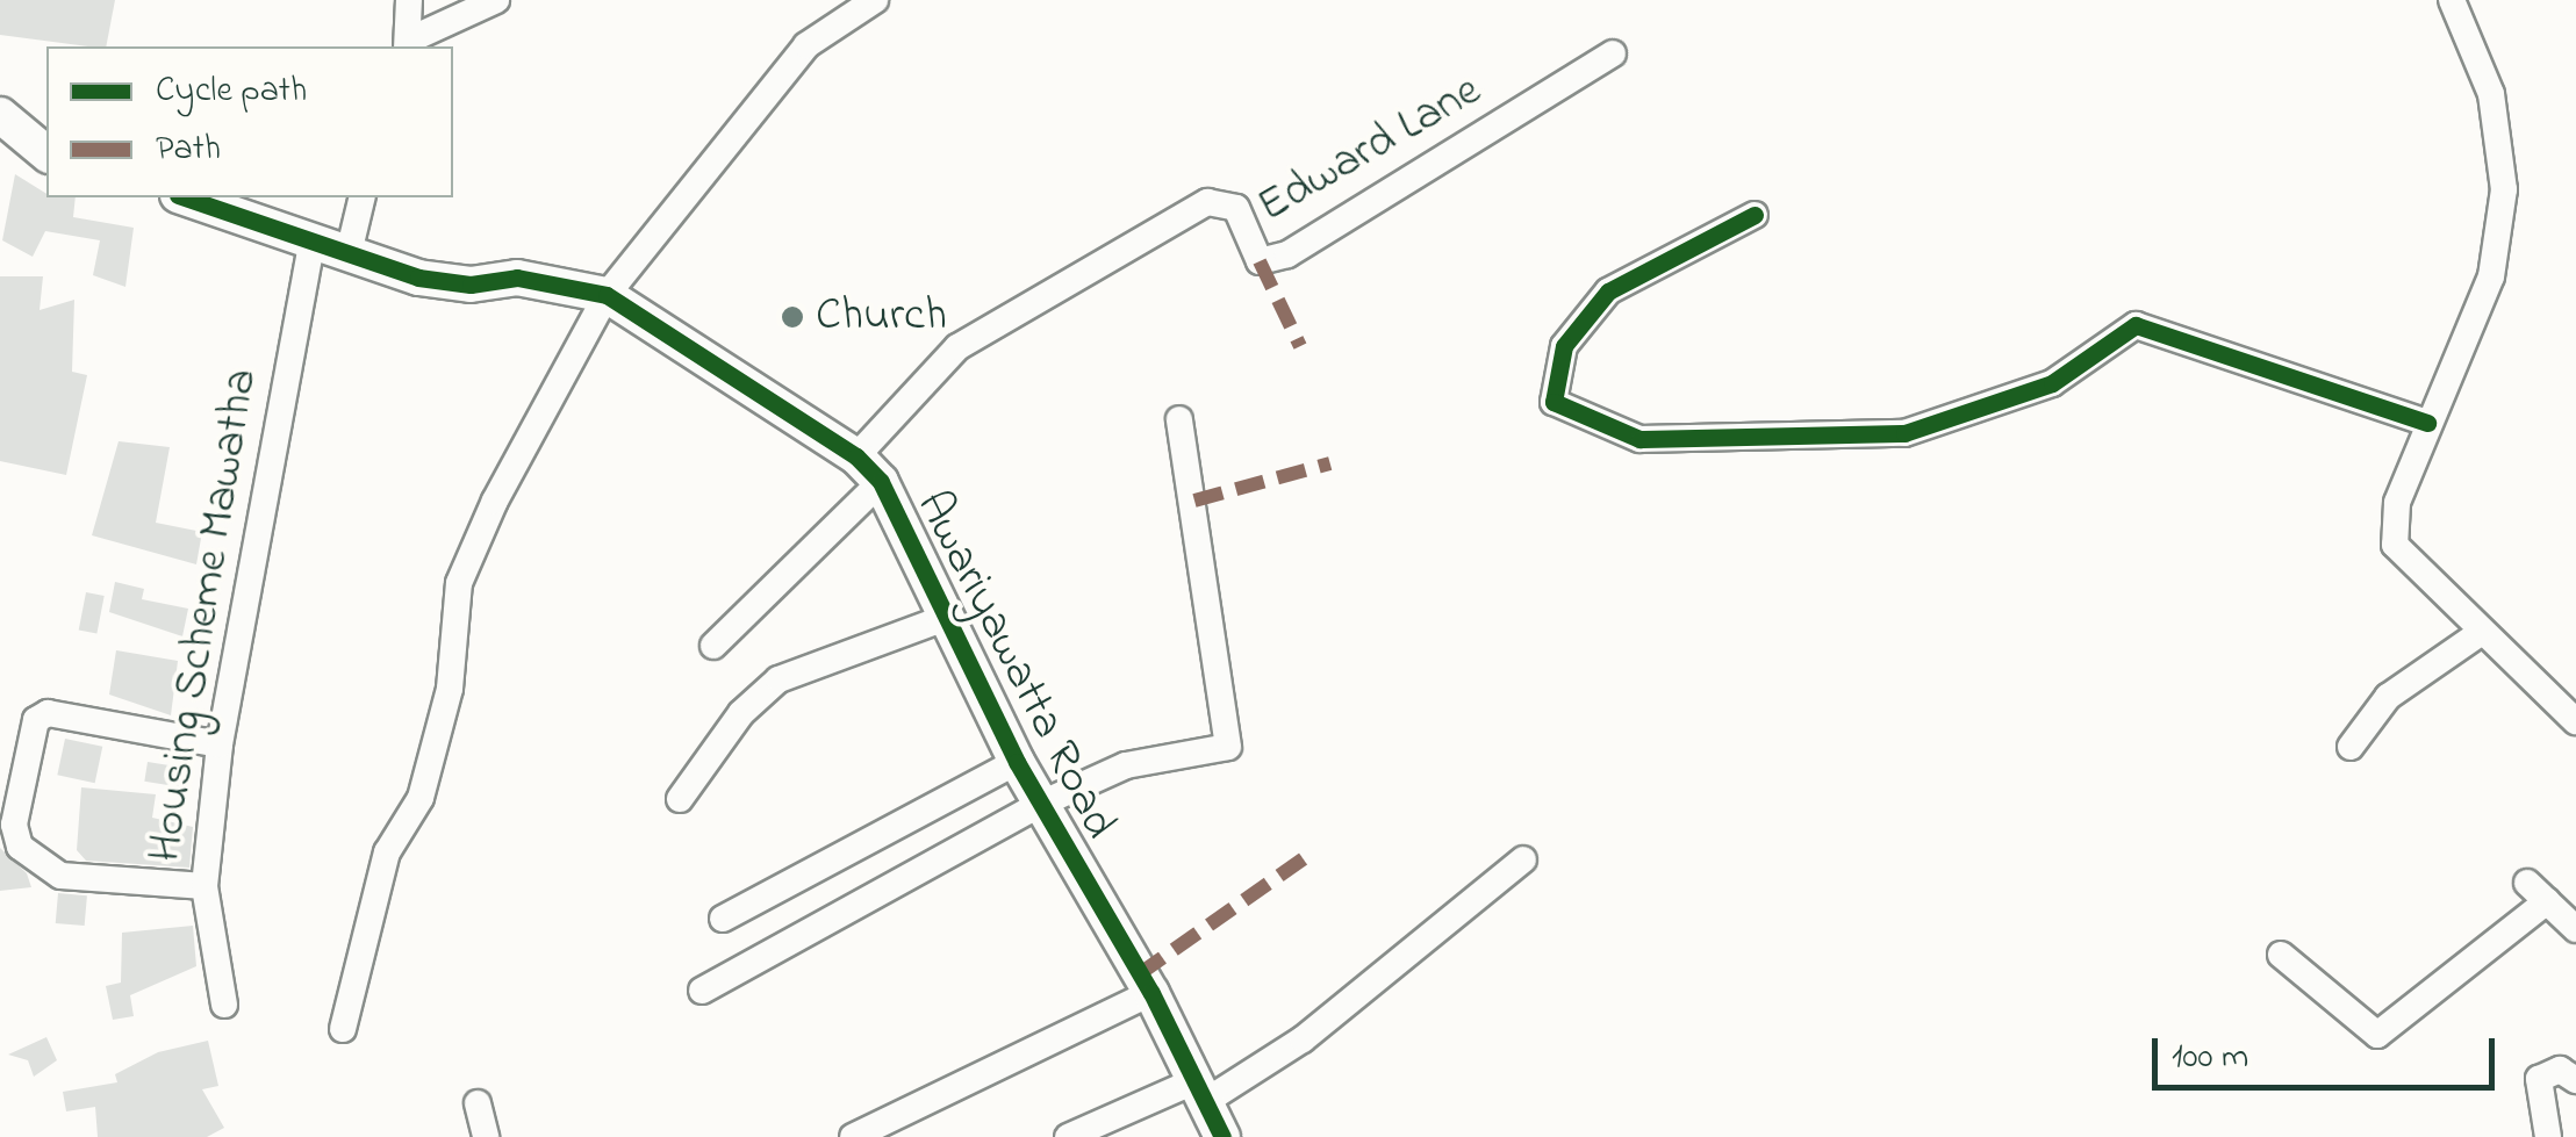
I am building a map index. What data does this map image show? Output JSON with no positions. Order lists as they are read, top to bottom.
{
  "streets": {
    "street": ["Edward Lane", "Housing Scheme Mawatha", "Awariyawatta Road"]
  },
  "crossings": [
    ["Edward Lane", "Awariyawatta Road"],
    ["Housing Scheme Mawatha", "Awariyawatta Road"]
  ],
  "places": ["Church"],
  "legend": ["Cycle path", "Path"],
  "scale_bar": "100 m"
}
